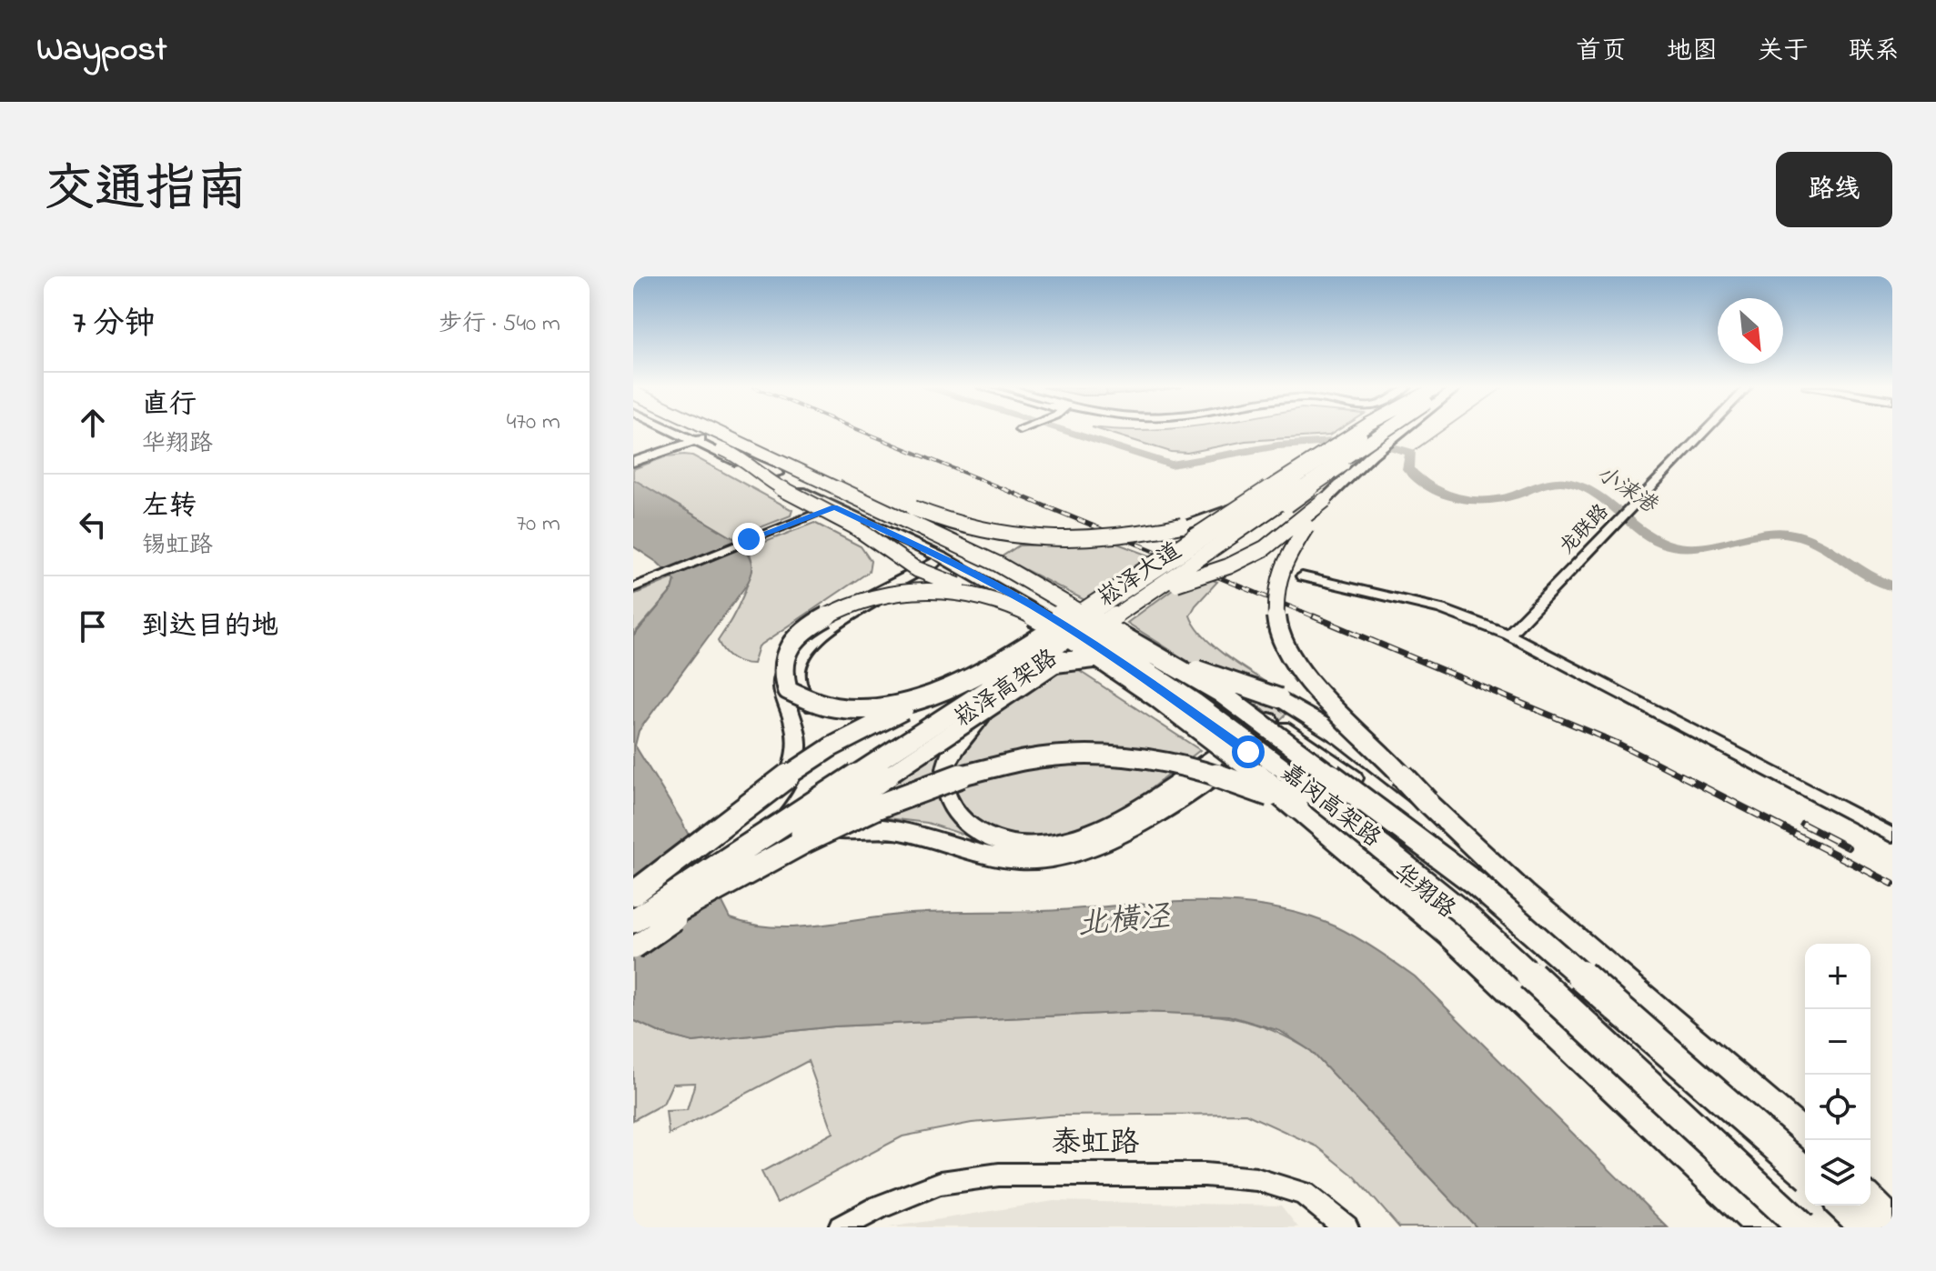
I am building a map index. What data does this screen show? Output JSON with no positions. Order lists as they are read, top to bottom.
{
  "streets": {
    "highway": ["崧泽高架路", "嘉闵高架路"],
    "main road": ["崧泽大道", "华翔路"],
    "street": ["龙联路", "泰虹路"]
  },
  "water": ["小涞港", "北横泾"],
  "north": "bottom right",
  "page": {
    "header": "Waypost",
    "nav": [
      "首页",
      "地图",
      "关于",
      "联系"
    ],
    "title": "交通指南",
    "buttons": "路线",
    "heading": ["7 分钟", "步行 · 540 m"],
    "list": [
      ["直行", "华翔路", "470 m"],
      ["左转", "锡虹路", "70 m"],
      "到达目的地"
    ],
    "map_buttons": ["+", "−"]
  }
}
